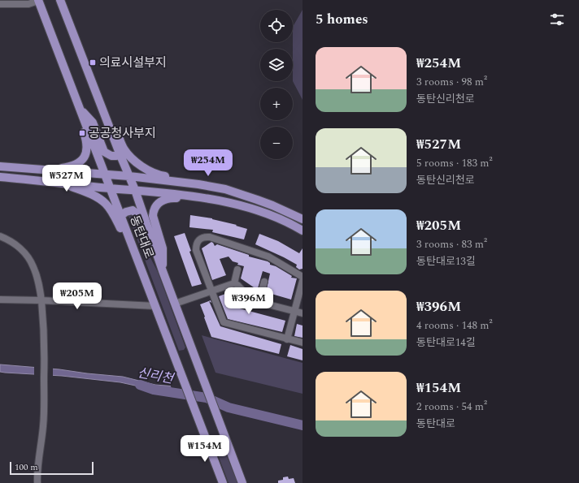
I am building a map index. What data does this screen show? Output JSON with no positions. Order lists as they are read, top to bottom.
{
  "streets": {
    "main road": ["동탄대로"]
  },
  "water": ["신리천"],
  "places": {
    "transit": ["의료시설부지", "공공청사부지"]
  },
  "scale_bar": "100 m",
  "page": {
    "heading": "5 homes",
    "map_buttons": ["+", "−"],
    "list": [
      {
        "name": "₩254M",
        "note": "3 rooms · 98 m² · 동탄신리천로"
      },
      {
        "name": "₩527M",
        "note": "5 rooms · 183 m² · 동탄신리천로"
      },
      {
        "name": "₩205M",
        "note": "3 rooms · 83 m² · 동탄대로13길"
      },
      {
        "name": "₩396M",
        "note": "4 rooms · 148 m² · 동탄대로14길"
      },
      {
        "name": "₩154M",
        "note": "2 rooms · 54 m² · 동탄대로"
      }
    ],
    "price": [
      "₩254M",
      "₩527M",
      "₩205M",
      "₩396M",
      "₩154M"
    ],
    "scale": "100 m"
  }
}
